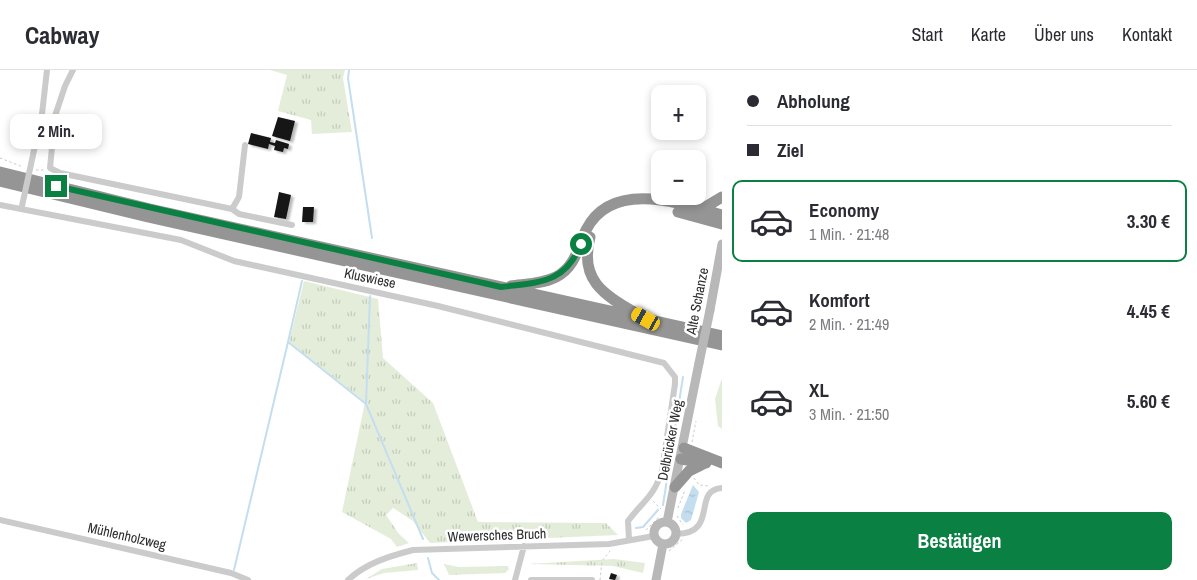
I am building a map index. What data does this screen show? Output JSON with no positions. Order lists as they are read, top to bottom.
{
  "streets": {
    "street": [
      "Kluswiese",
      "Alte Schanze",
      "Delbrücker Weg",
      "Wewersches Bruch",
      "Mühlenholzweg"
    ]
  },
  "crossings": [
    ["Kluswiese", "Wewersches Bruch"],
    ["Alte Schanze", "Delbrücker Weg"],
    ["Delbrücker Weg", "Wewersches Bruch"]
  ],
  "page": {
    "header": "Cabway",
    "nav": [
      "Start",
      "Karte",
      "Über uns",
      "Kontakt"
    ],
    "banner": ["Abholung", "Ziel"],
    "map_buttons": ["+", "−"],
    "bubble": "2 Min.",
    "list": [
      {
        "name": "Economy",
        "note": "1 Min. · 21:48",
        "value": "3.30 €"
      },
      {
        "name": "Komfort",
        "note": "2 Min. · 21:49",
        "value": "4.45 €"
      },
      {
        "name": "XL",
        "note": "3 Min. · 21:50",
        "value": "5.60 €"
      }
    ],
    "buttons": "Bestätigen"
  }
}
